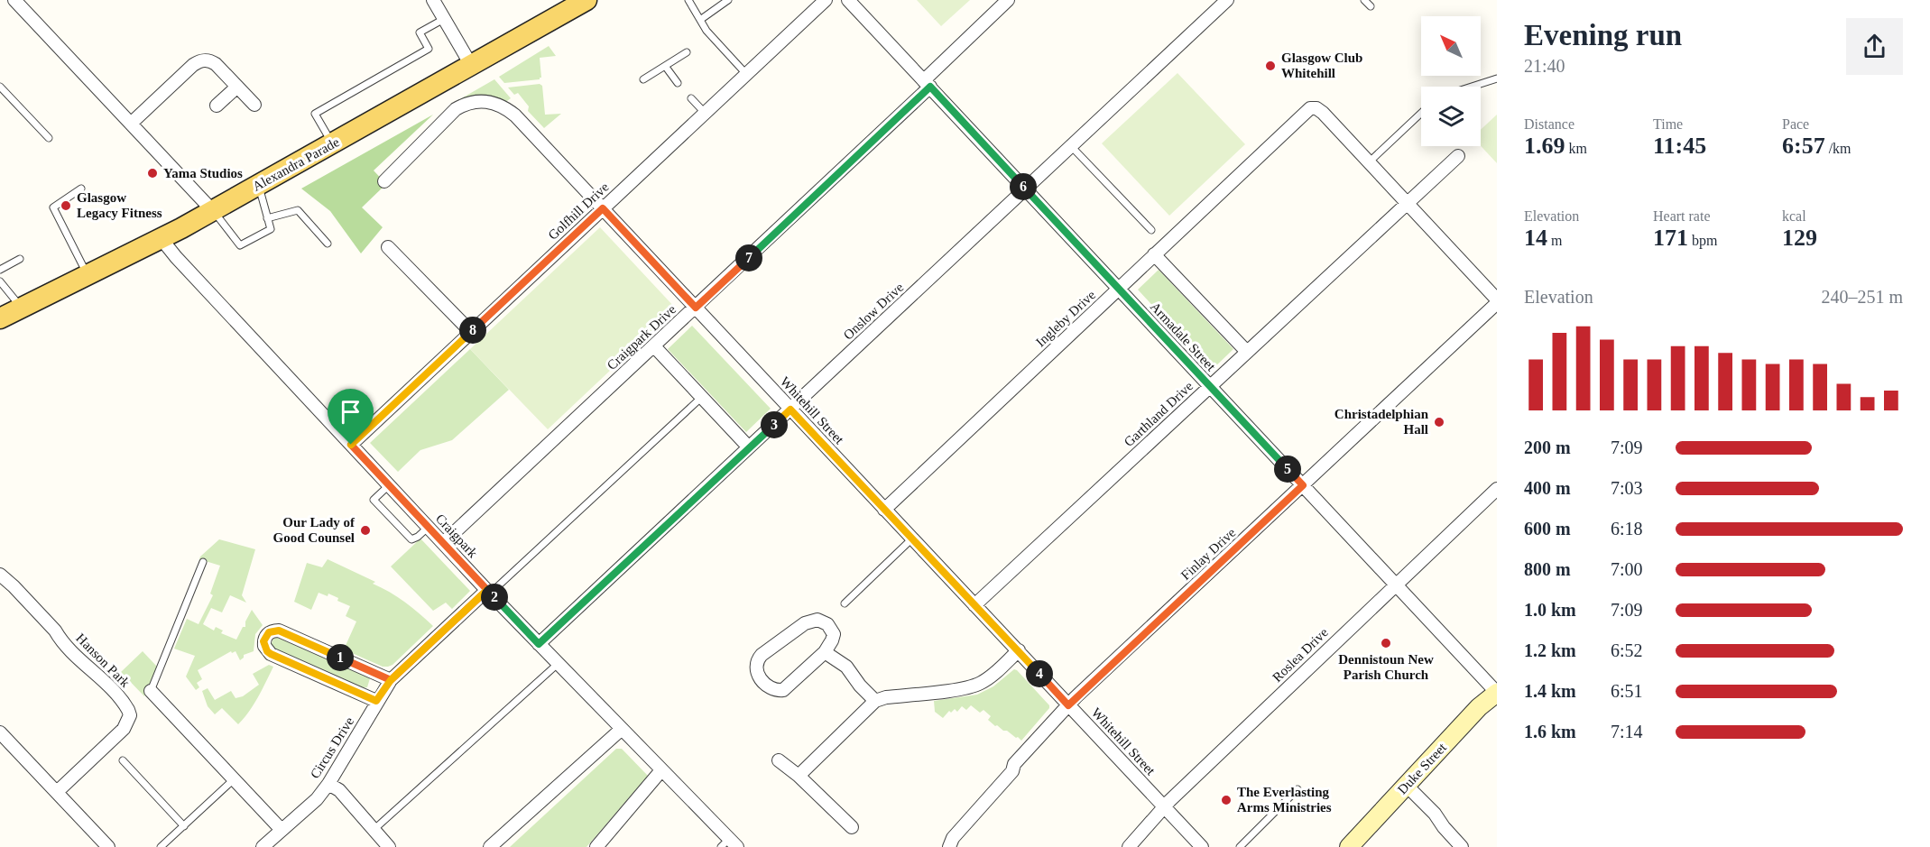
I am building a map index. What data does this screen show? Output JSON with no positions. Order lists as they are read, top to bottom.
{
  "streets": {
    "main road": ["Alexandra Parade"],
    "street": [
      "Golfhill Drive",
      "Onslow Drive",
      "Ingleby Drive",
      "Armadale Street",
      "Craigpark Drive",
      "Whitehill Street",
      "Garthland Drive",
      "Craigpark",
      "Finlay Drive",
      "Roslea Drive",
      "Hanson Park",
      "Circus Drive",
      "Duke Street"
    ]
  },
  "crossings": [
    ["Alexandra Parade", "Craigpark"],
    ["Golfhill Drive", "Whitehill Street"],
    ["Golfhill Drive", "Craigpark"],
    ["Onslow Drive", "Armadale Street"],
    ["Onslow Drive", "Whitehill Street"],
    ["Onslow Drive", "Craigpark"],
    ["Ingleby Drive", "Armadale Street"],
    ["Ingleby Drive", "Whitehill Street"],
    ["Armadale Street", "Craigpark Drive"],
    ["Armadale Street", "Garthland Drive"],
    ["Armadale Street", "Finlay Drive"],
    ["Armadale Street", "Roslea Drive"],
    ["Armadale Street", "Duke Street"],
    ["Craigpark Drive", "Whitehill Street"],
    ["Craigpark Drive", "Craigpark"],
    ["Whitehill Street", "Garthland Drive"],
    ["Whitehill Street", "Finlay Drive"],
    ["Whitehill Street", "Roslea Drive"],
    ["Craigpark", "Circus Drive"]
  ],
  "places": [
    "Glasgow Club Whitehill",
    "Yama Studios",
    "Glasgow Legacy Fitness",
    "Christadelphian Hall",
    "Our Lady of Good Counsel",
    "Dennistoun New Parish Church",
    "The Everlasting Arms Ministries"
  ],
  "north": "top left",
  "page": {
    "heading": ["Evening run", "21:40"],
    "stats": [
      ["Distance", "1.69 km"],
      ["Time", "11:45"],
      ["Pace", "6:57 /km"],
      ["Elevation", "14 m"],
      ["Heart rate", "171 bpm"],
      ["kcal", "129"]
    ],
    "pins": [
      "6",
      "7",
      "8",
      "3",
      "5",
      "2",
      "1",
      "4"
    ],
    "chart": ["Elevation", "240–251 m"],
    "list": [
      {
        "name": "200 m",
        "note": "7:09"
      },
      {
        "name": "400 m",
        "note": "7:03"
      },
      {
        "name": "600 m",
        "note": "6:18"
      },
      {
        "name": "800 m",
        "note": "7:00"
      },
      {
        "name": "1.0 km",
        "note": "7:09"
      },
      {
        "name": "1.2 km",
        "note": "6:52"
      },
      {
        "name": "1.4 km",
        "note": "6:51"
      },
      {
        "name": "1.6 km",
        "note": "7:14"
      }
    ]
  }
}
